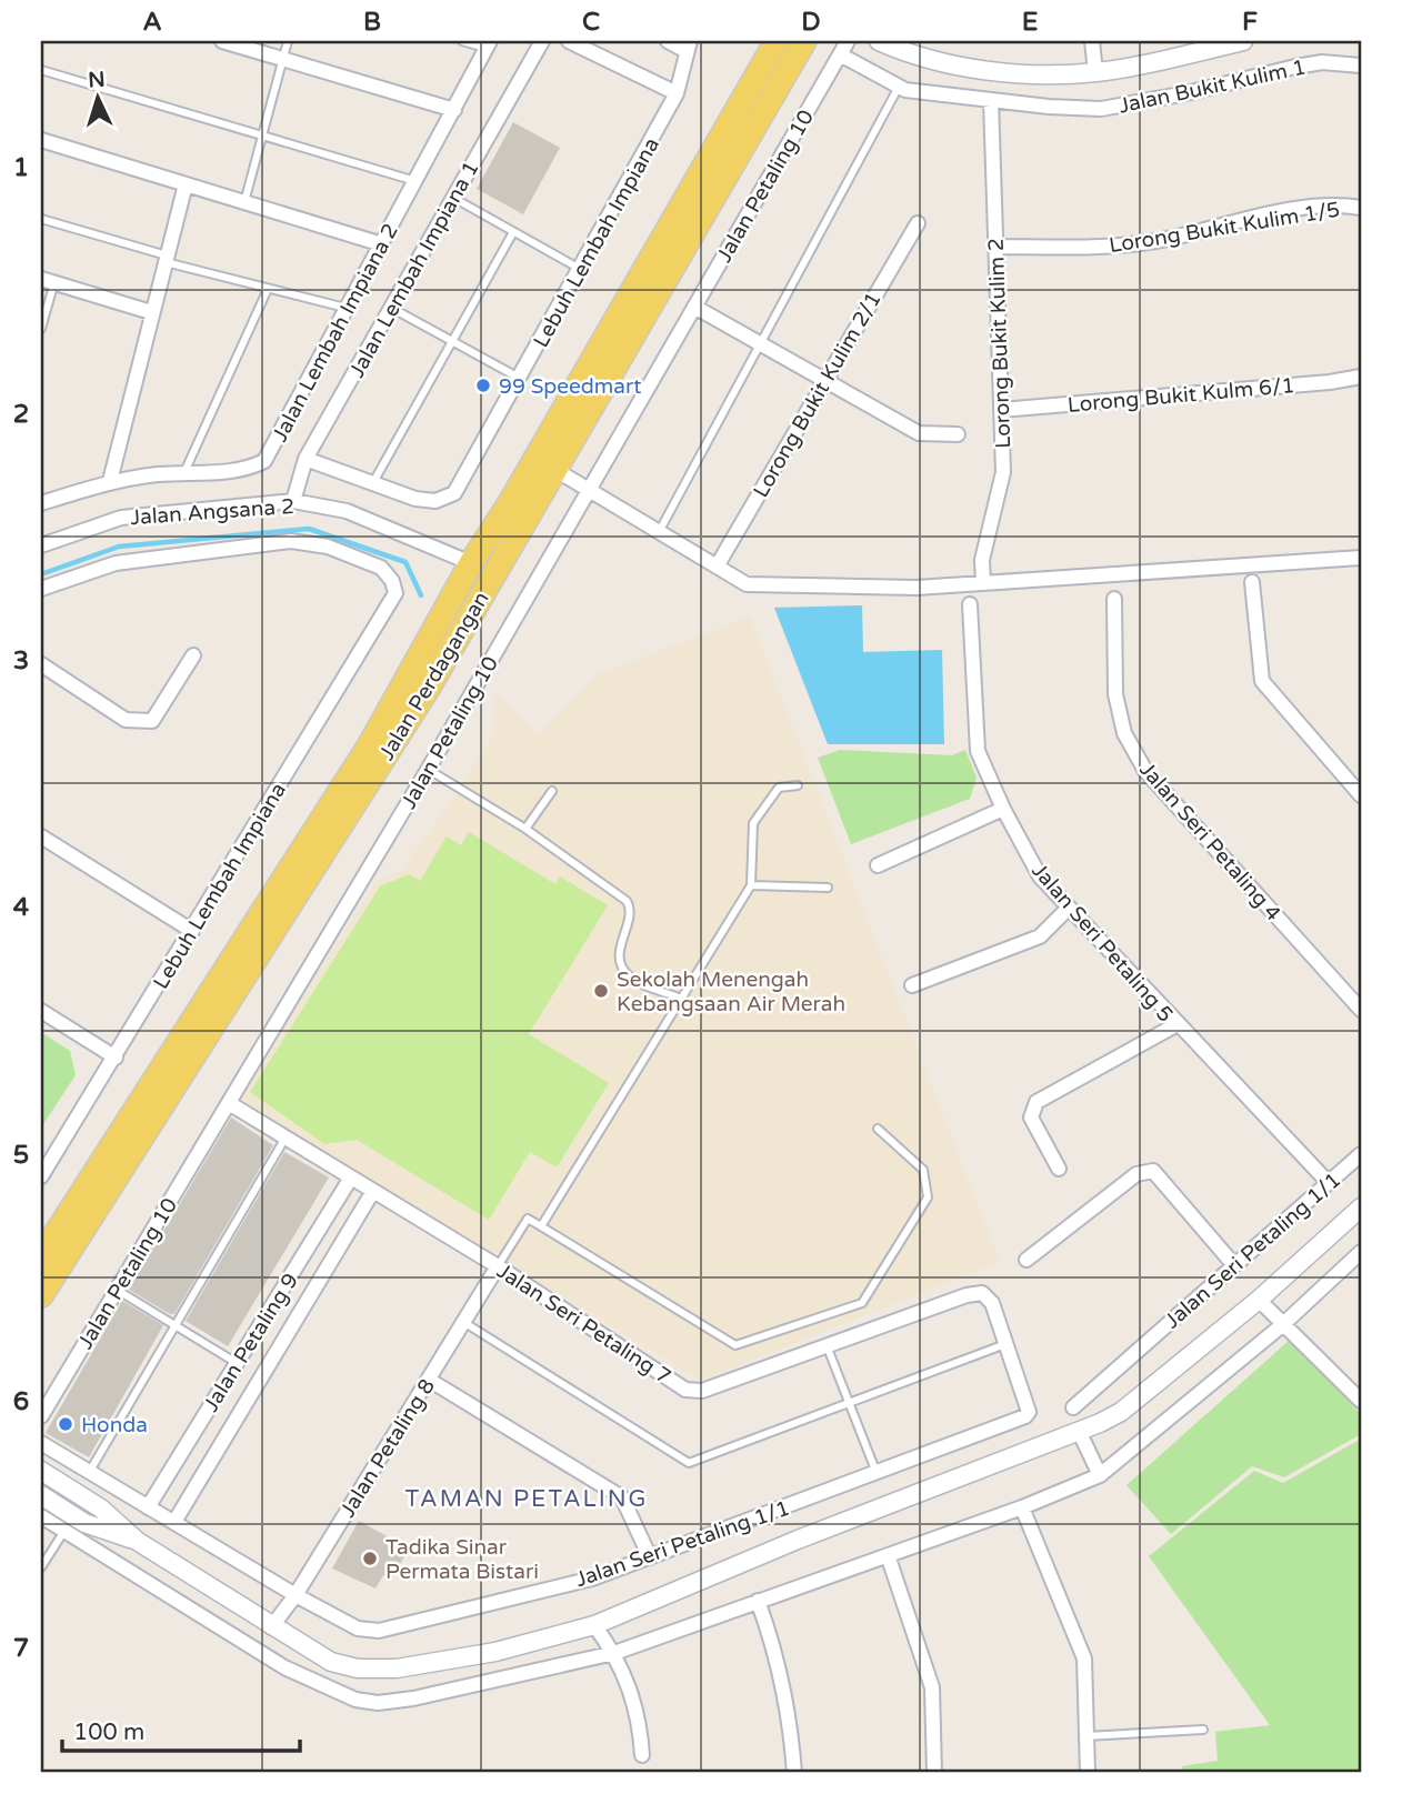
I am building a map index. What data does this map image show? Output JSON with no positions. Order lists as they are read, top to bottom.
{
  "streets": {
    "main road": ["Jalan Perdagangan"],
    "street": [
      "Jalan Bukit Kulim 1",
      "Jalan Petaling 10",
      "Lorong Bukit Kulim 1/5",
      "Lebuh Lembah Impiana",
      "Jalan Lembah Impiana 1",
      "Jalan Lembah Impiana 2",
      "Lorong Bukit Kulim 2",
      "Lorong Bukit Kulim 2/1",
      "Lorong Bukit Kulm 6/1",
      "Jalan Angsana 2",
      "Jalan Seri Petaling 4",
      "Jalan Seri Petaling 5",
      "Jalan Seri Petaling 1/1",
      "Jalan Seri Petaling 7",
      "Jalan Petaling 9",
      "Jalan Petaling 8"
    ]
  },
  "crossings": [
    ["Jalan Bukit Kulim 1", "Jalan Petaling 10"],
    ["Jalan Bukit Kulim 1", "Lorong Bukit Kulim 2"],
    ["Jalan Petaling 10", "Jalan Seri Petaling 7"],
    ["Lorong Bukit Kulim 1/5", "Lorong Bukit Kulim 2"],
    ["Lebuh Lembah Impiana", "Jalan Lembah Impiana 1"],
    ["Jalan Lembah Impiana 1", "Jalan Angsana 2"],
    ["Lorong Bukit Kulim 2", "Lorong Bukit Kulm 6/1"],
    ["Jalan Angsana 2", "Jalan Perdagangan"],
    ["Jalan Seri Petaling 5", "Jalan Seri Petaling 1/1"],
    ["Jalan Seri Petaling 1/1", "Jalan Seri Petaling 7"],
    ["Jalan Seri Petaling 1/1", "Jalan Petaling 9"],
    ["Jalan Seri Petaling 1/1", "Jalan Petaling 8"],
    ["Jalan Seri Petaling 7", "Jalan Petaling 9"],
    ["Jalan Seri Petaling 7", "Jalan Petaling 8"]
  ],
  "districts": ["TAMAN PETALING"],
  "places": [
    "99 Speedmart",
    "Sekolah Menengah Kebangsaan Air Merah",
    "Honda",
    "Tadika Sinar Permata Bistari"
  ],
  "scale_bar": "100 m",
  "north": "top",
  "grid": {
    "columns": [
      "A",
      "B",
      "C",
      "D",
      "E",
      "F"
    ],
    "rows": [
      "1",
      "2",
      "3",
      "4",
      "5",
      "6",
      "7"
    ]
  }
}
